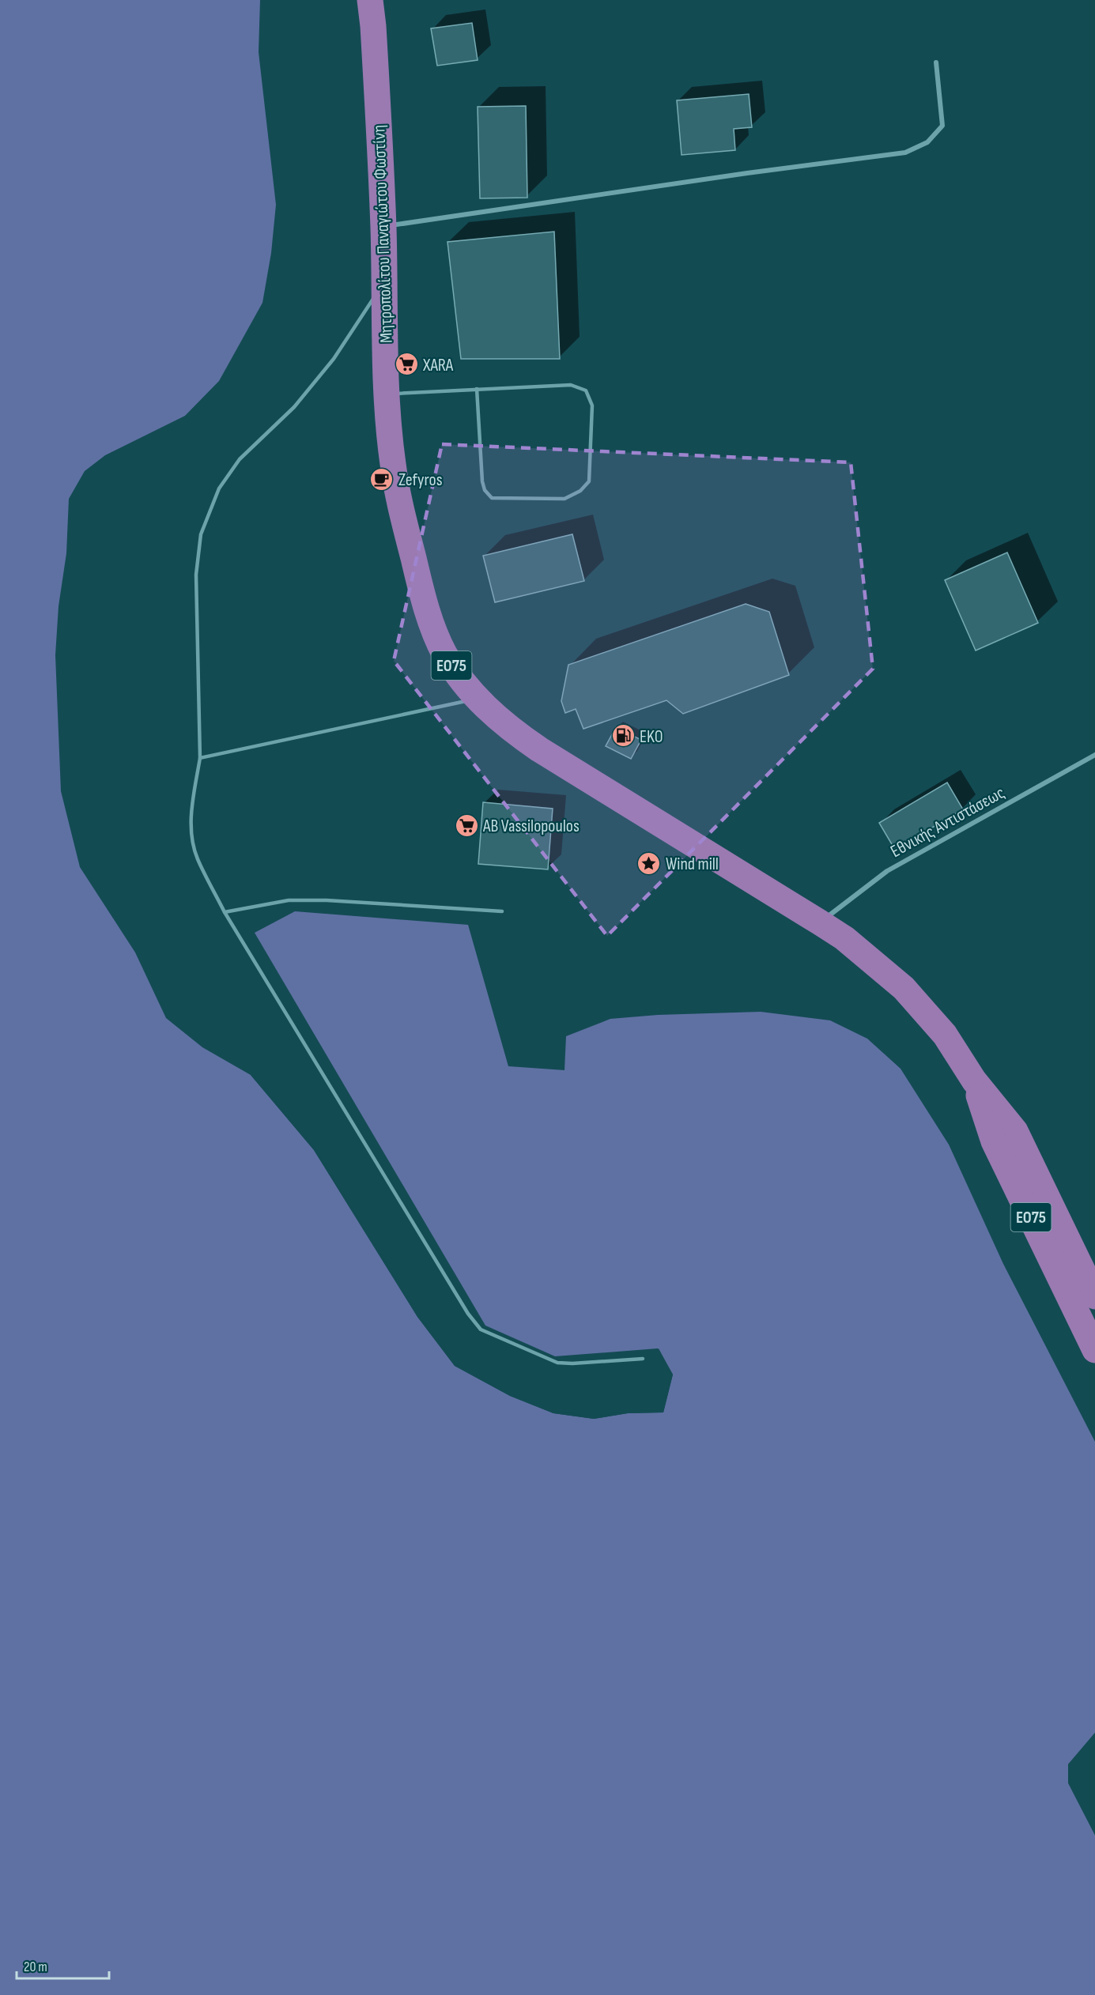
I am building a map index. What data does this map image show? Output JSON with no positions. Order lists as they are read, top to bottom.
{
  "streets": {
    "main road": ["Μητροπολίτου Παναγιώτου Φωστίνη", "ΕΟ75"],
    "street": ["Εθνικής Αντιστάσεως"]
  },
  "crossings": [
    ["Μητροπολίτου Παναγιώτου Φωστίνη", "Εθνικής Αντιστάσεως"]
  ],
  "places": {
    "supermarket": ["XARA", "AB Vassilopoulos"],
    "cafe": ["Zefyros"],
    "fuel station": ["EKO"],
    "place": ["Wind mill"]
  },
  "scale_bar": "20 m"
}
